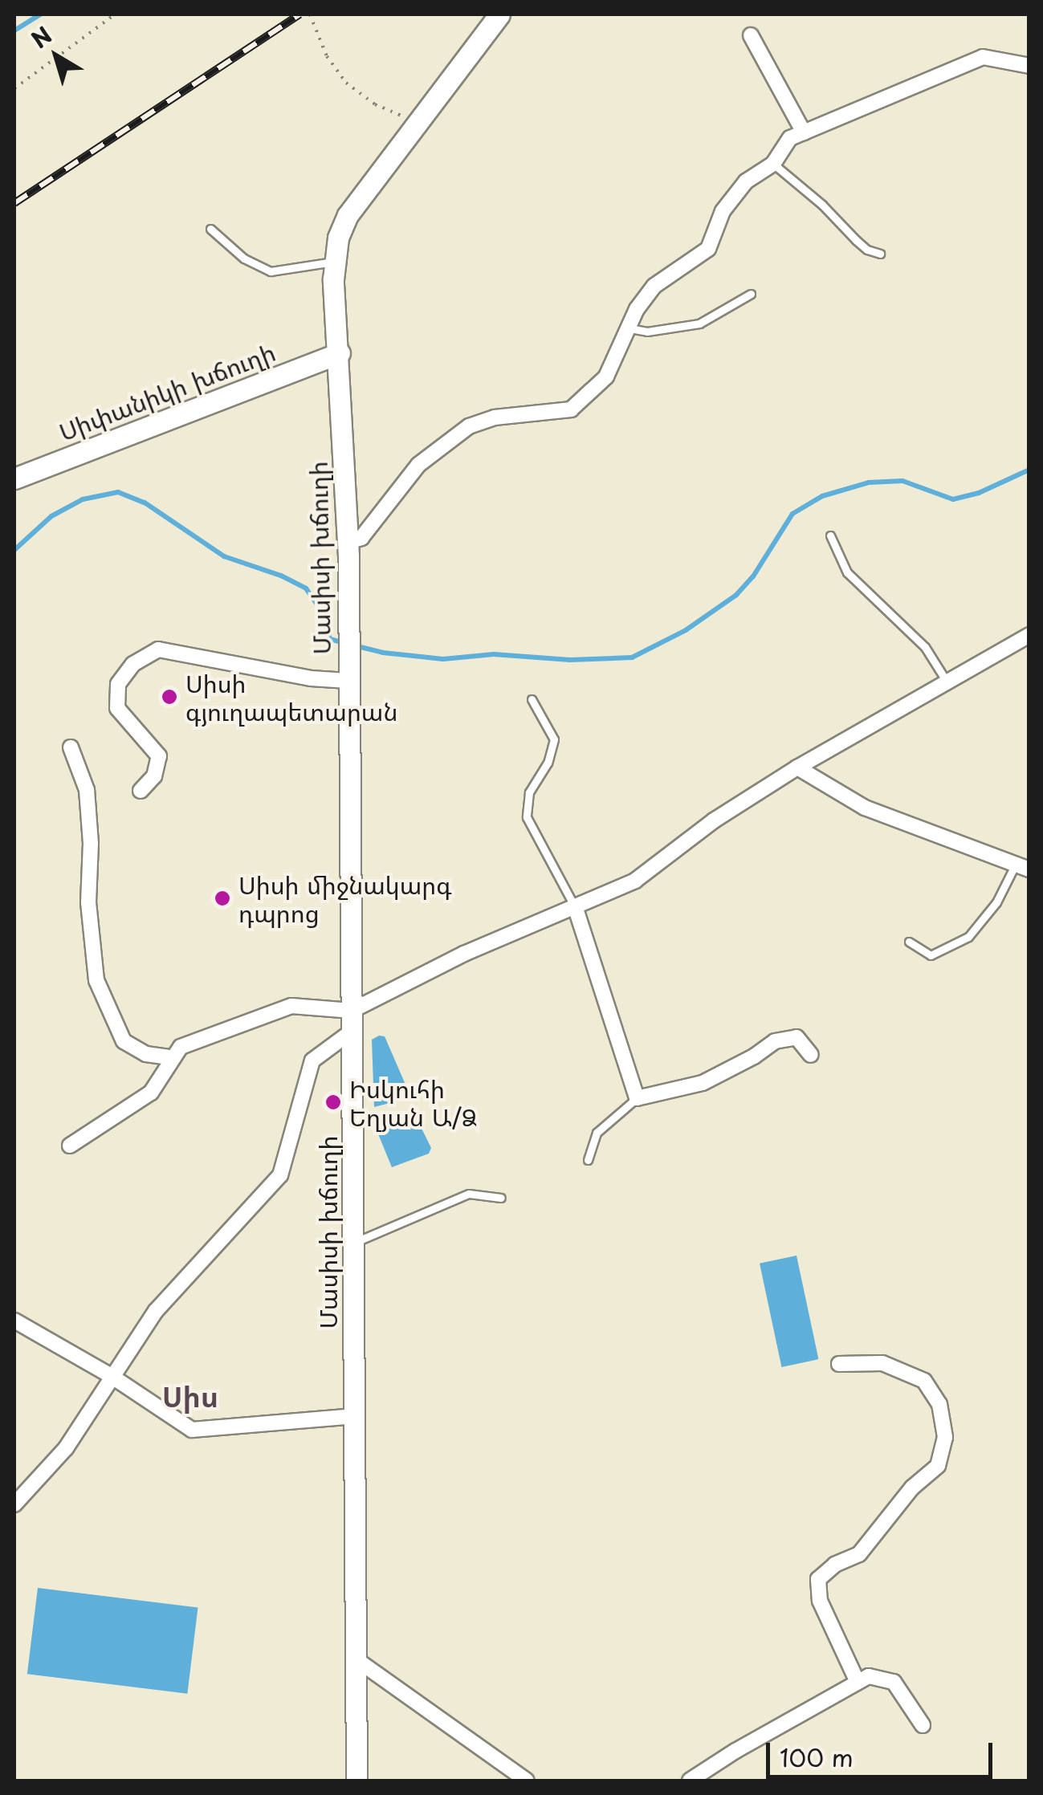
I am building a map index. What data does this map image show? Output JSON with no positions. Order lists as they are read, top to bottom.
{
  "streets": {
    "main road": ["Սիփանիկի խճուղի", "Մասիսի խճուղի"]
  },
  "crossings": [
    ["Սիփանիկի խճուղի", "Մասիսի խճուղի"]
  ],
  "districts": ["Սիս"],
  "places": ["Սիսի գյուղապետարան", "Սիսի միջնակարգ դպրոց", "Իսկուհի Եղյան Ա/Ձ"],
  "scale_bar": "100 m",
  "north": "top left"
}
